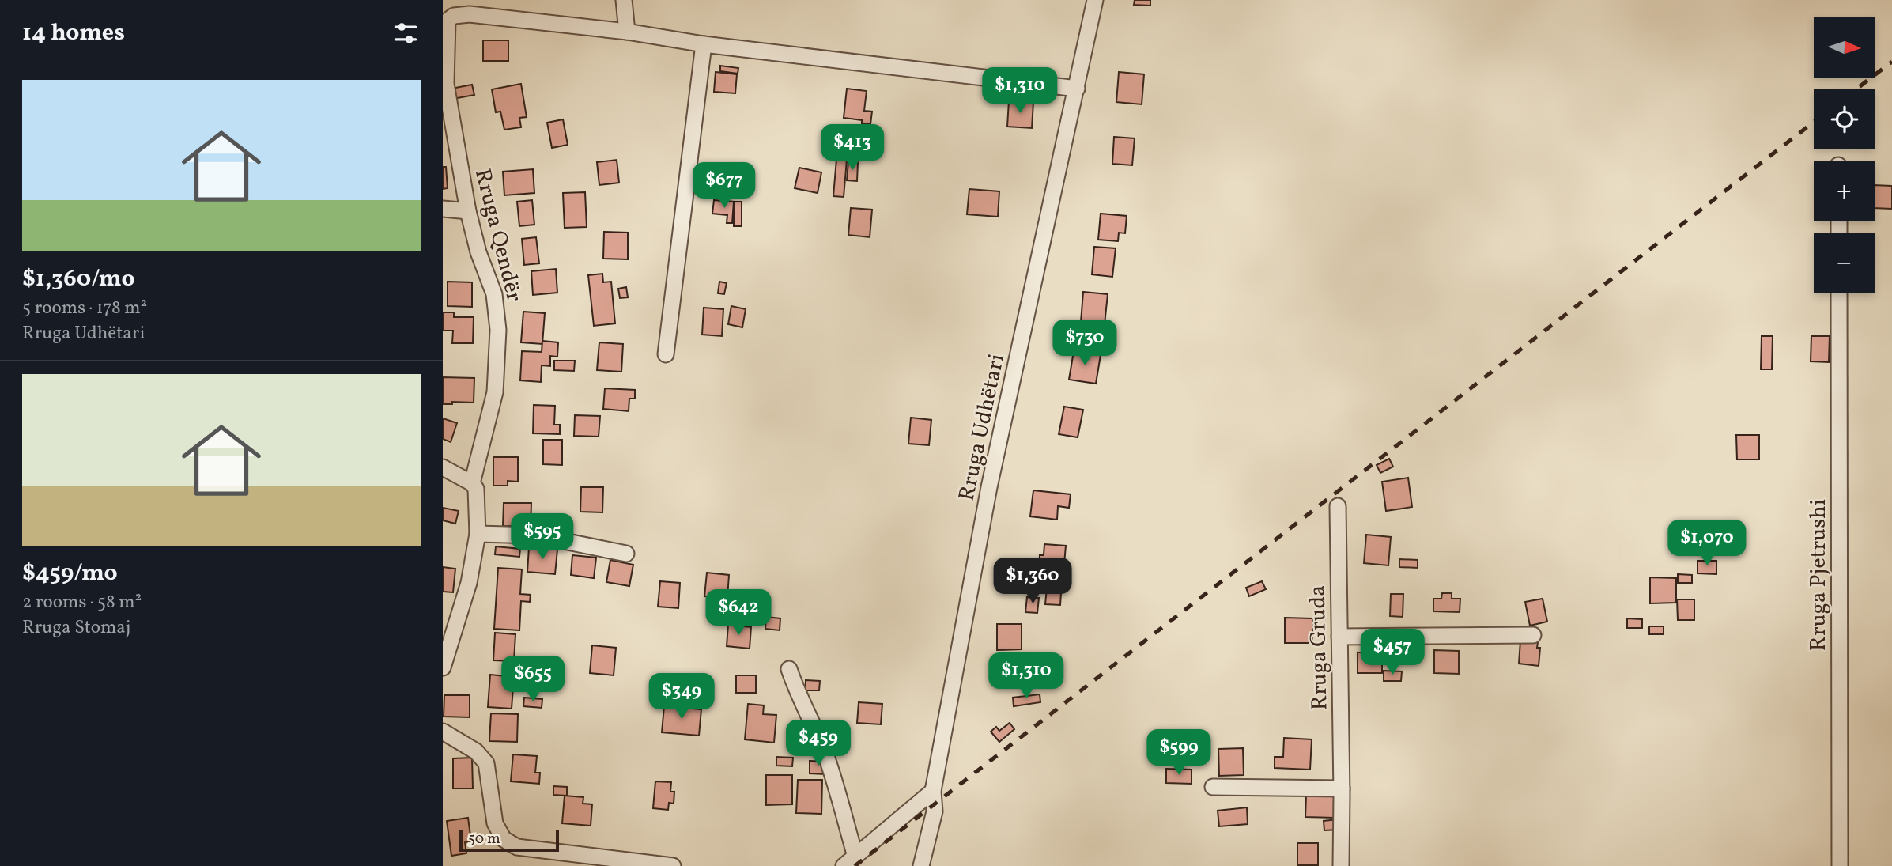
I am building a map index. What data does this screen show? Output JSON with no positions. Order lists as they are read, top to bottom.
{
  "streets": {
    "street": [
      "Rruga Qendër",
      "Rruga Udhëtari",
      "Rruga Pjetrushi",
      "Rruga Gruda"
    ]
  },
  "crossings": [
    ["Rruga Qendër", "Rruga Udhëtari"]
  ],
  "scale_bar": "50 m",
  "north": "right",
  "page": {
    "heading": "14 homes",
    "map_buttons": ["+", "−"],
    "list": [
      {
        "name": "$1,360/mo",
        "note": "5 rooms · 178 m² · Rruga Udhëtari"
      },
      {
        "name": "$459/mo",
        "note": "2 rooms · 58 m² · Rruga Stomaj"
      }
    ],
    "price": [
      "$1,310",
      "$413",
      "$677",
      "$730",
      "$595",
      "$1,070",
      "$1,360",
      "$642",
      "$457",
      "$1,310",
      "$655",
      "$349",
      "$459",
      "$599"
    ],
    "scale": "50 m"
  }
}
